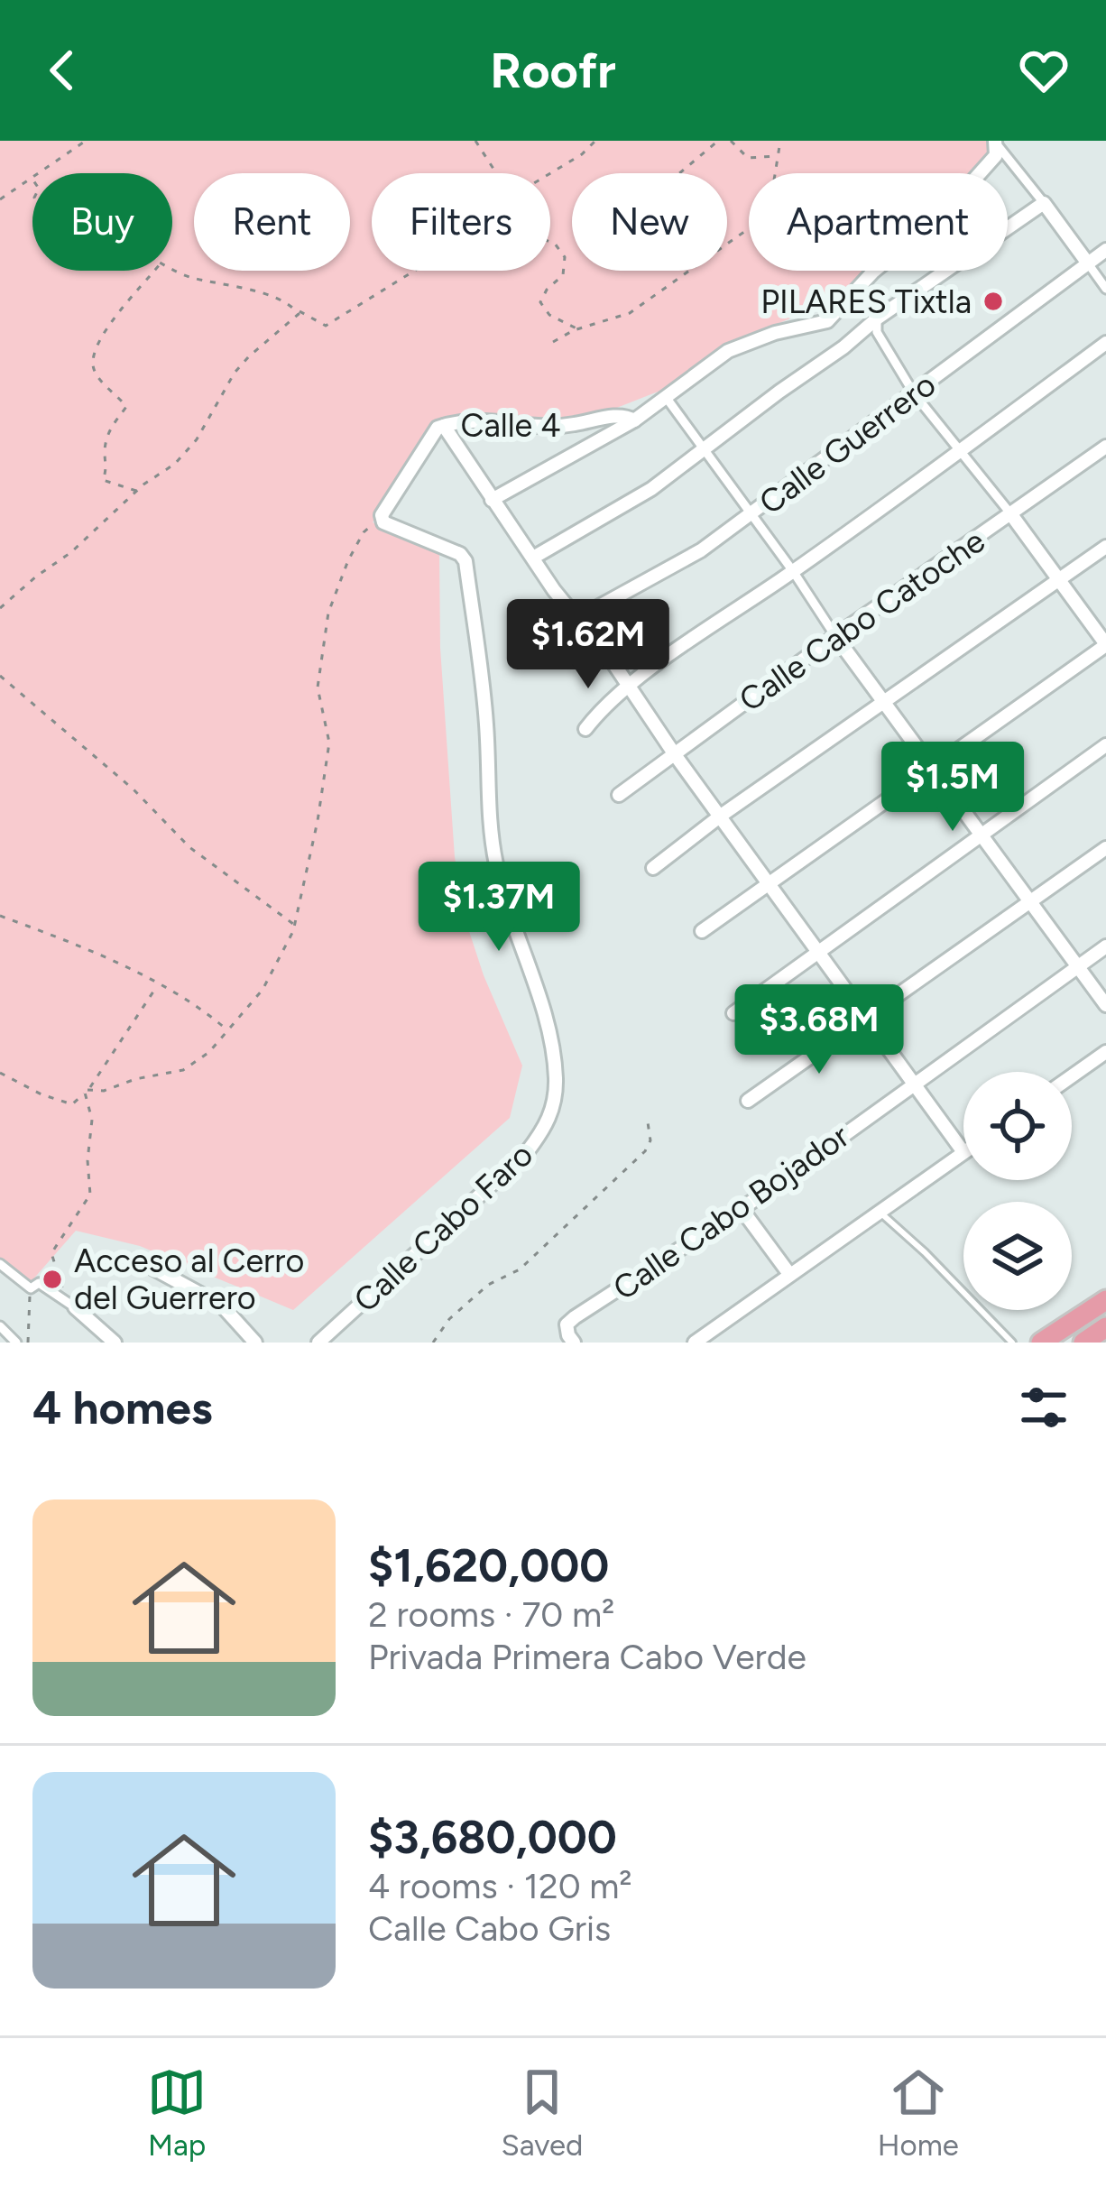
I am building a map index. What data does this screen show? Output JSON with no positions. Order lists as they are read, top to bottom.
{
  "streets": {
    "street": [
      "Calle 4",
      "Calle Guerrero",
      "Calle Cabo Catoche",
      "Calle Cabo Bojador",
      "Calle Cabo Faro"
    ]
  },
  "crossings": [
    ["Calle 4", "Calle Cabo Faro"]
  ],
  "places": ["PILARES Tixtla", "Acceso al Cerro del Guerrero"],
  "page": {
    "header": "Roofr",
    "chip": [
      "Buy",
      "Rent",
      "Filters",
      "New",
      "Apartment"
    ],
    "price": [
      "$1.62M",
      "$1.5M",
      "$1.37M",
      "$3.68M"
    ],
    "heading": "4 homes",
    "list": [
      {
        "name": "$1,620,000",
        "note": "2 rooms · 70 m² · Privada Primera Cabo Verde"
      },
      {
        "name": "$3,680,000",
        "note": "4 rooms · 120 m² · Calle Cabo Gris"
      }
    ],
    "tabs": ["Map", "Saved", "Home"]
  }
}
